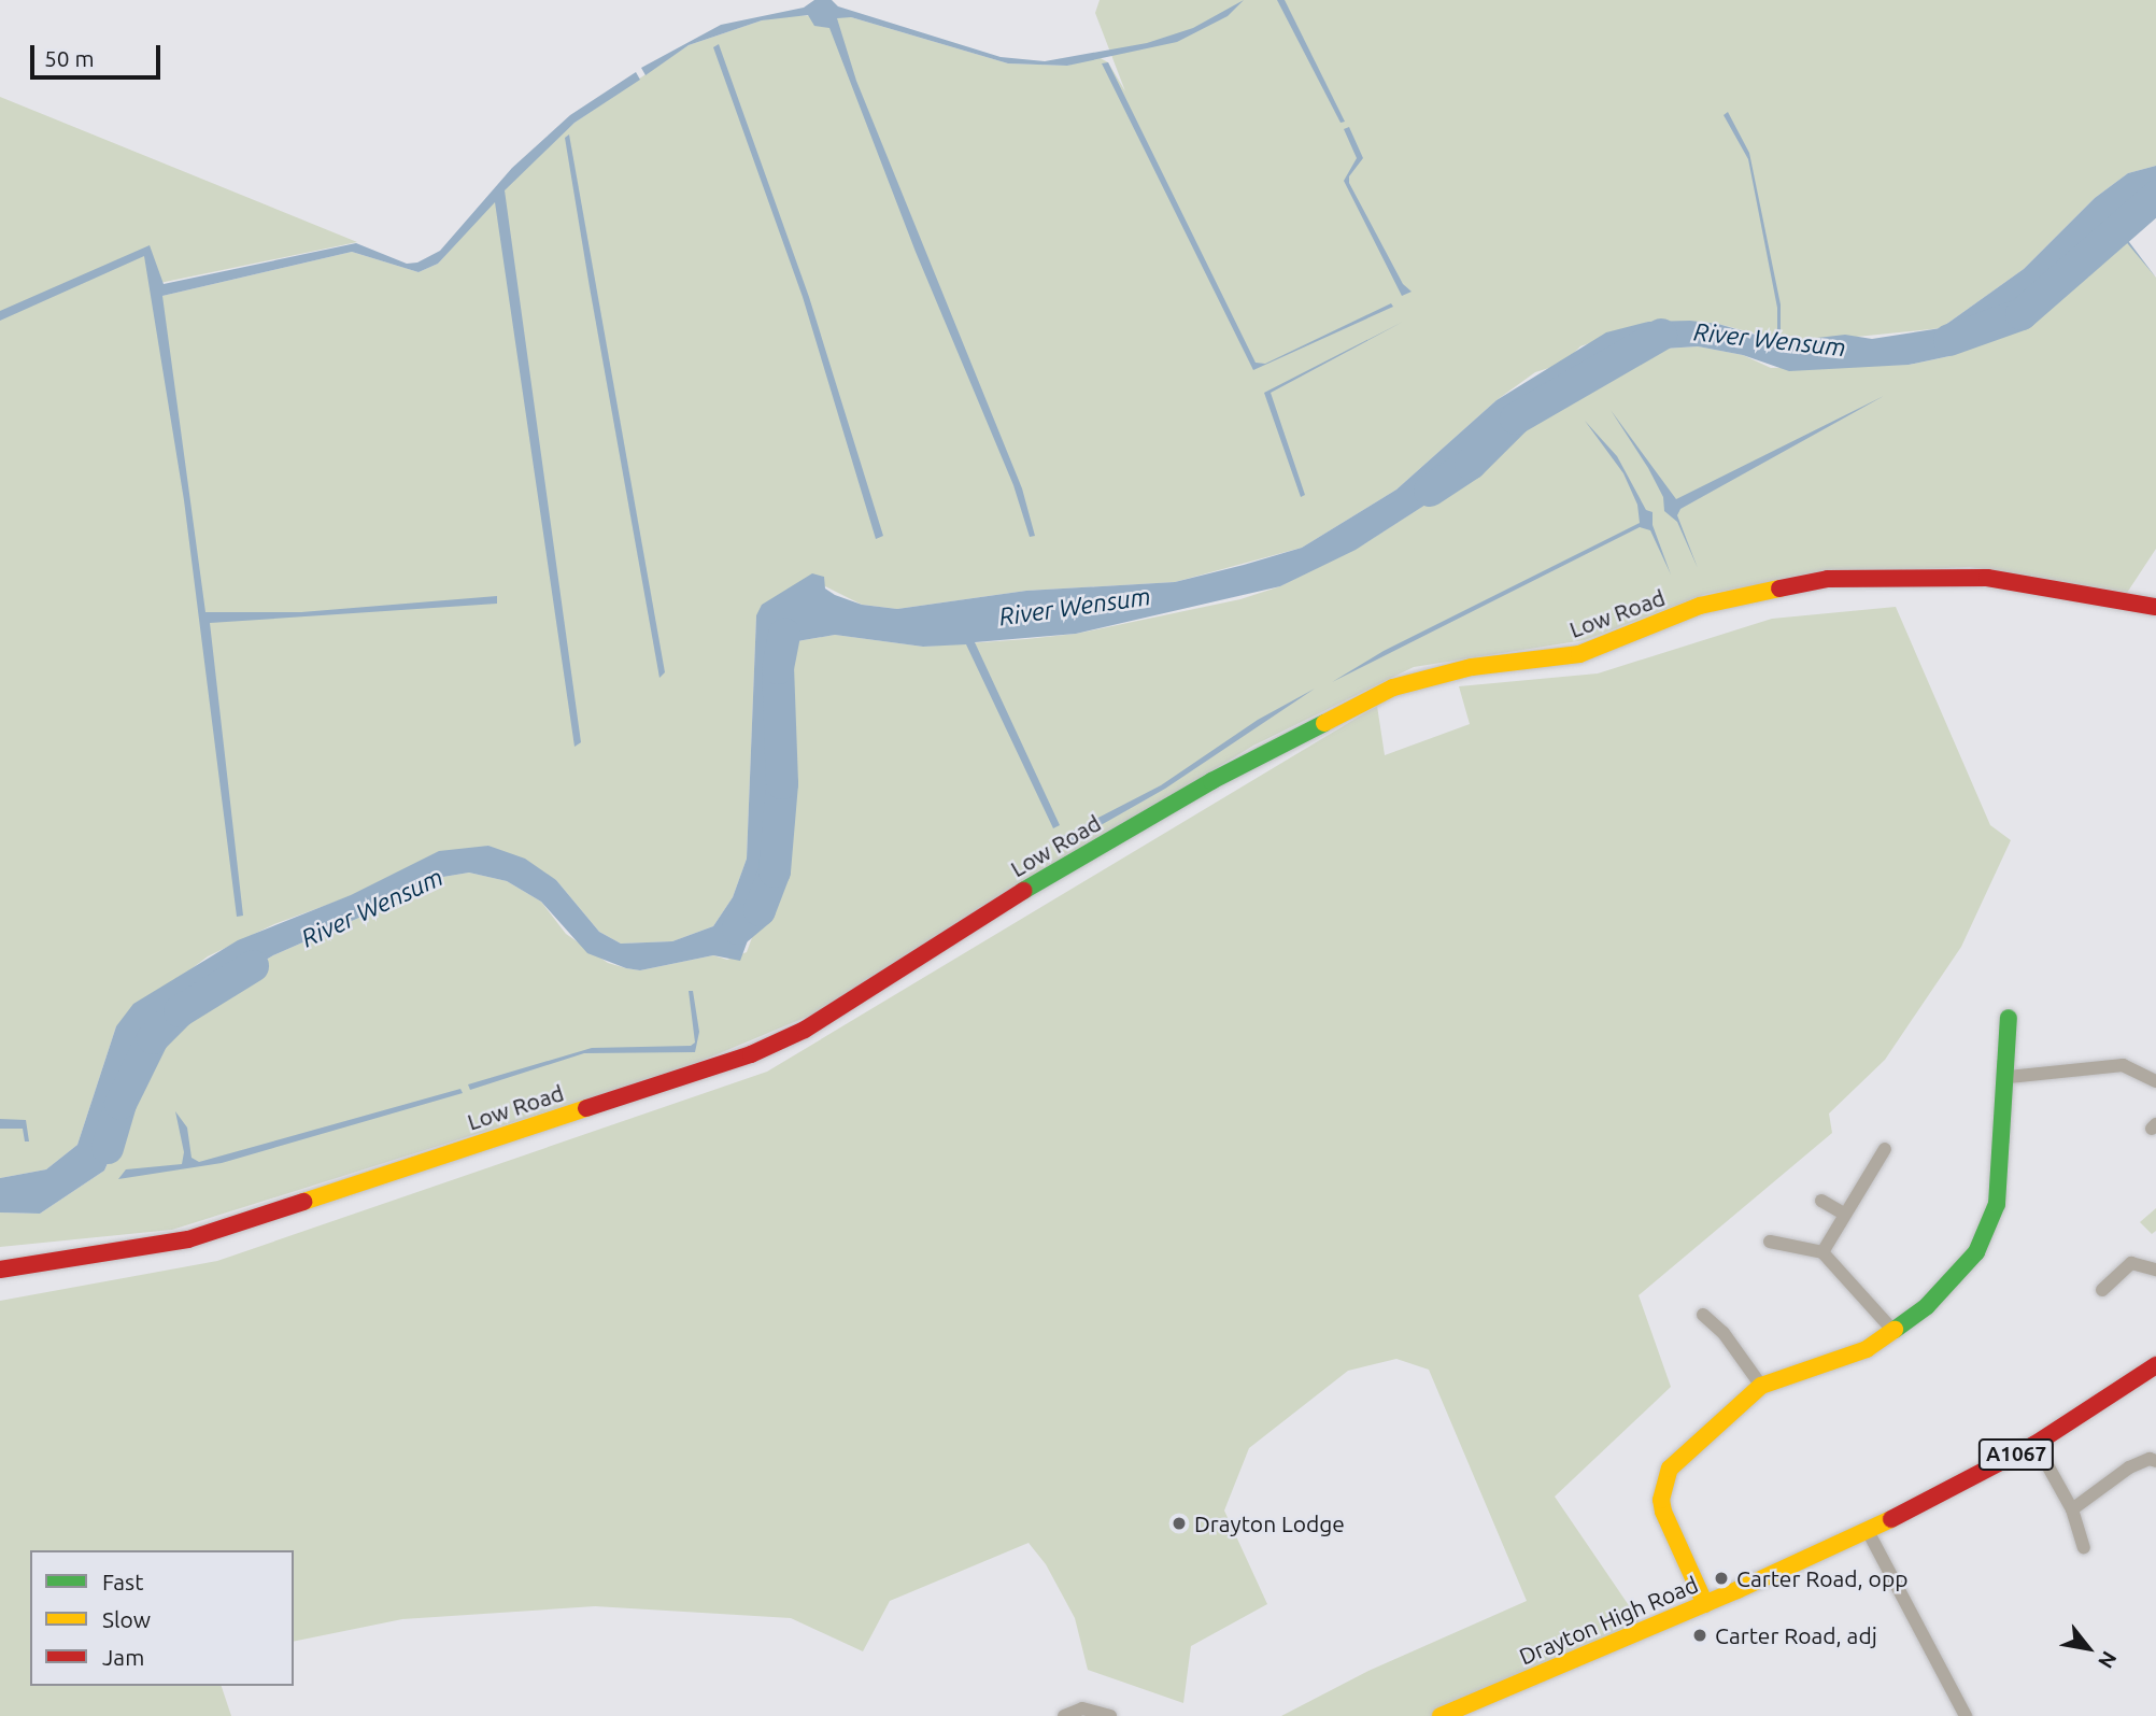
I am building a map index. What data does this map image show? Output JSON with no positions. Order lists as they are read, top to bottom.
{
  "streets": {
    "street": ["Low Road", "A1067", "Drayton High Road"]
  },
  "water": ["River Wensum"],
  "places": ["Drayton Lodge", "Carter Road, opp", "Carter Road, adj"],
  "legend": ["Fast", "Slow", "Jam"],
  "scale_bar": "50 m",
  "north": "bottom right"
}
